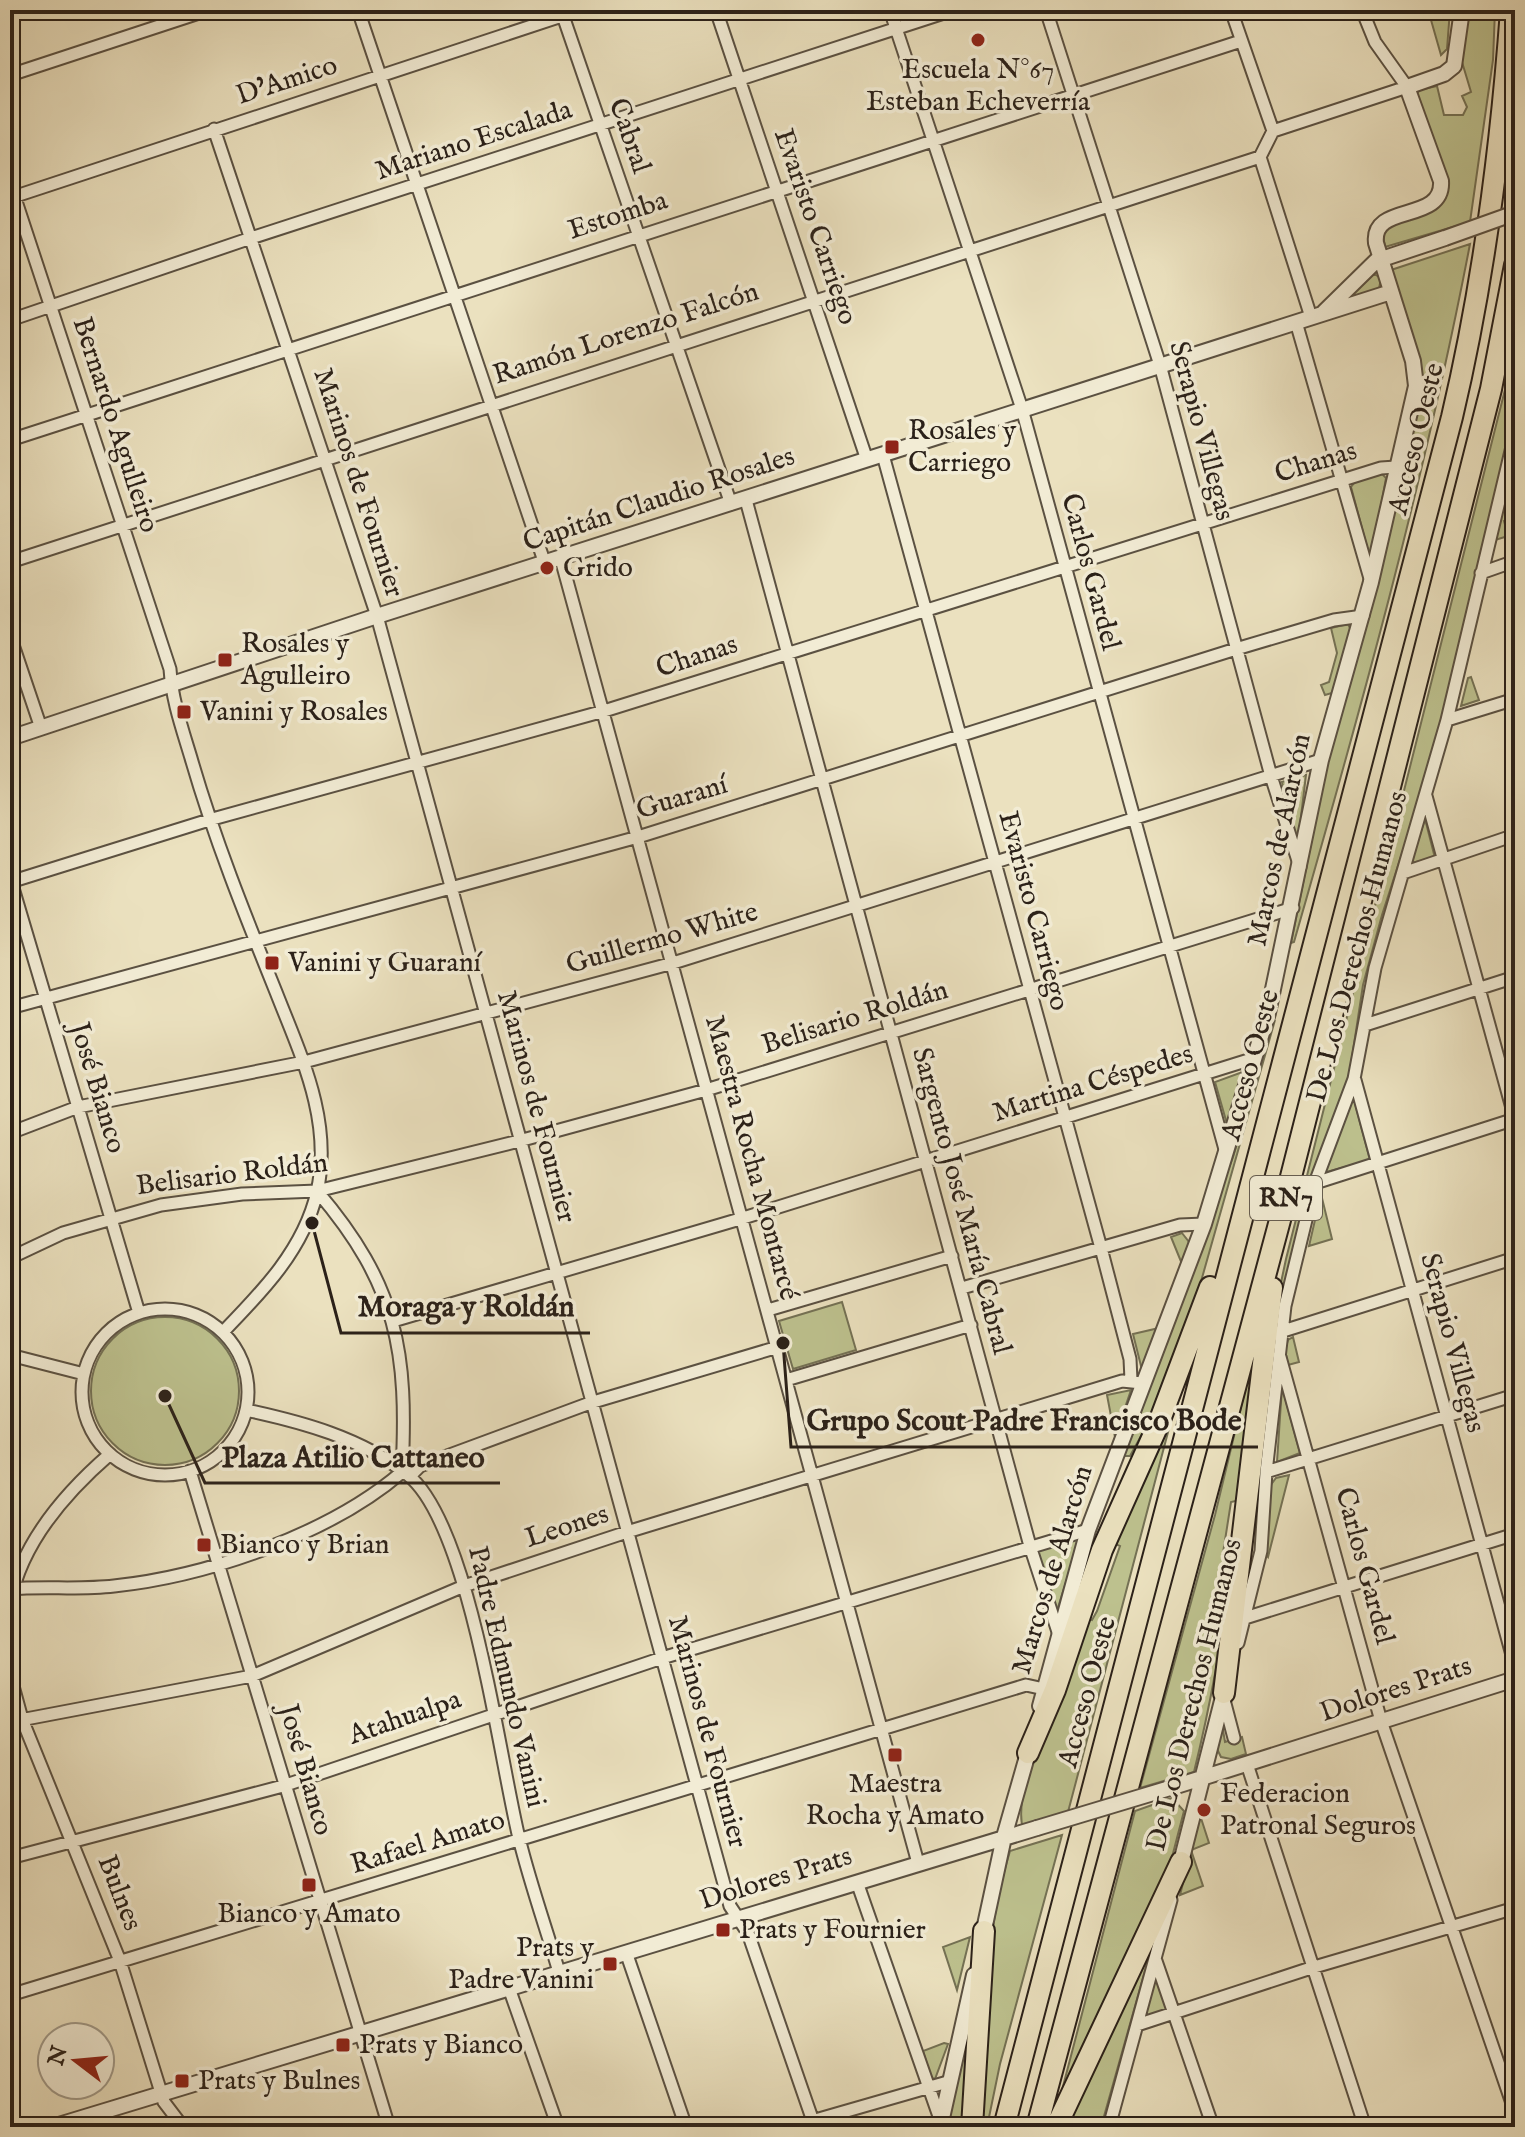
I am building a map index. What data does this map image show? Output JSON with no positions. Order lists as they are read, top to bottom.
{
  "streets": {
    "highway": ["Acceso Oeste", "RN7"],
    "street": [
      "D'Amico",
      "Cabral",
      "Mariano Escalada",
      "Estomba",
      "Evaristo Carriego",
      "Ramón Lorenzo Falcón",
      "Bernardo Agulleiro",
      "Serapio Villegas",
      "Chanas",
      "Marinos de Fournier",
      "Capitán Claudio Rosales",
      "Carlos Gardel",
      "Guaraní",
      "Marcos de Alarcón",
      "Guillermo White",
      "De Los Derechos Humanos",
      "Belisario Roldán",
      "Martina Céspedes",
      "José Bianco",
      "Maestra Rocha Montarcé",
      "Sargento José María Cabral",
      "Leones",
      "Padre Edmundo Vanini",
      "Dolores Prats",
      "Atahualpa",
      "Rafael Amato",
      "Bulnes"
    ]
  },
  "crossings": [
    ["D'Amico", "Cabral"],
    ["D'Amico", "Bernardo Agulleiro"],
    ["D'Amico", "Marinos de Fournier"],
    ["Cabral", "Mariano Escalada"],
    ["Cabral", "Estomba"],
    ["Cabral", "Ramón Lorenzo Falcón"],
    ["Cabral", "Capitán Claudio Rosales"],
    ["Cabral", "Sargento José María Cabral"],
    ["Mariano Escalada", "Evaristo Carriego"],
    ["Mariano Escalada", "Bernardo Agulleiro"],
    ["Mariano Escalada", "Marinos de Fournier"],
    ["Mariano Escalada", "Carlos Gardel"],
    ["Estomba", "Evaristo Carriego"],
    ["Estomba", "Bernardo Agulleiro"],
    ["Estomba", "Serapio Villegas"],
    ["Estomba", "Marinos de Fournier"],
    ["Estomba", "Carlos Gardel"],
    ["Evaristo Carriego", "Ramón Lorenzo Falcón"],
    ["Evaristo Carriego", "Chanas"],
    ["Evaristo Carriego", "Capitán Claudio Rosales"],
    ["Evaristo Carriego", "Guaraní"],
    ["Evaristo Carriego", "Marcos de Alarcón"],
    ["Evaristo Carriego", "Guillermo White"],
    ["Evaristo Carriego", "Belisario Roldán"],
    ["Evaristo Carriego", "Martina Céspedes"],
    ["Evaristo Carriego", "Leones"],
    ["Ramón Lorenzo Falcón", "Bernardo Agulleiro"],
    ["Ramón Lorenzo Falcón", "Serapio Villegas"],
    ["Ramón Lorenzo Falcón", "Marinos de Fournier"],
    ["Ramón Lorenzo Falcón", "Carlos Gardel"],
    ["Bernardo Agulleiro", "Capitán Claudio Rosales"],
    ["Serapio Villegas", "Chanas"],
    ["Serapio Villegas", "Capitán Claudio Rosales"],
    ["Serapio Villegas", "Guaraní"],
    ["Serapio Villegas", "Marcos de Alarcón"],
    ["Serapio Villegas", "Guillermo White"],
    ["Serapio Villegas", "De Los Derechos Humanos"],
    ["Chanas", "Marinos de Fournier"],
    ["Chanas", "Carlos Gardel"],
    ["Chanas", "Marcos de Alarcón"],
    ["Chanas", "José Bianco"],
    ["Chanas", "Maestra Rocha Montarcé"],
    ["Chanas", "Sargento José María Cabral"],
    ["Marinos de Fournier", "Capitán Claudio Rosales"],
    ["Marinos de Fournier", "Guaraní"],
    ["Marinos de Fournier", "Guillermo White"],
    ["Marinos de Fournier", "Belisario Roldán"],
    ["Marinos de Fournier", "Martina Céspedes"],
    ["Marinos de Fournier", "Leones"],
    ["Marinos de Fournier", "Dolores Prats"],
    ["Marinos de Fournier", "Atahualpa"],
    ["Marinos de Fournier", "Rafael Amato"],
    ["Capitán Claudio Rosales", "Carlos Gardel"],
    ["Capitán Claudio Rosales", "Marcos de Alarcón"],
    ["Capitán Claudio Rosales", "Maestra Rocha Montarcé"],
    ["Capitán Claudio Rosales", "Sargento José María Cabral"],
    ["Carlos Gardel", "Guaraní"],
    ["Carlos Gardel", "Marcos de Alarcón"],
    ["Carlos Gardel", "Guillermo White"],
    ["Carlos Gardel", "De Los Derechos Humanos"],
    ["Carlos Gardel", "Belisario Roldán"],
    ["Carlos Gardel", "Martina Céspedes"],
    ["Carlos Gardel", "Dolores Prats"],
    ["Guaraní", "Marcos de Alarcón"],
    ["Guaraní", "José Bianco"],
    ["Guaraní", "Maestra Rocha Montarcé"],
    ["Guaraní", "Sargento José María Cabral"],
    ["Marcos de Alarcón", "Guillermo White"],
    ["Marcos de Alarcón", "Belisario Roldán"],
    ["Marcos de Alarcón", "Martina Céspedes"],
    ["Marcos de Alarcón", "Sargento José María Cabral"],
    ["Marcos de Alarcón", "Leones"],
    ["Marcos de Alarcón", "Dolores Prats"],
    ["Marcos de Alarcón", "Atahualpa"],
    ["Marcos de Alarcón", "Rafael Amato"],
    ["Guillermo White", "José Bianco"],
    ["Guillermo White", "Maestra Rocha Montarcé"],
    ["Guillermo White", "Sargento José María Cabral"],
    ["De Los Derechos Humanos", "Dolores Prats"],
    ["Belisario Roldán", "José Bianco"],
    ["Belisario Roldán", "Maestra Rocha Montarcé"],
    ["Belisario Roldán", "Sargento José María Cabral"],
    ["Martina Céspedes", "Maestra Rocha Montarcé"],
    ["Martina Céspedes", "Sargento José María Cabral"],
    ["José Bianco", "Leones"],
    ["José Bianco", "Dolores Prats"],
    ["José Bianco", "Atahualpa"],
    ["José Bianco", "Rafael Amato"],
    ["Maestra Rocha Montarcé", "Leones"],
    ["Maestra Rocha Montarcé", "Dolores Prats"],
    ["Maestra Rocha Montarcé", "Atahualpa"],
    ["Maestra Rocha Montarcé", "Rafael Amato"],
    ["Sargento José María Cabral", "Leones"],
    ["Sargento José María Cabral", "Atahualpa"],
    ["Leones", "Padre Edmundo Vanini"],
    ["Leones", "Bulnes"],
    ["Padre Edmundo Vanini", "Dolores Prats"],
    ["Padre Edmundo Vanini", "Atahualpa"],
    ["Padre Edmundo Vanini", "Rafael Amato"],
    ["Dolores Prats", "Bulnes"],
    ["Atahualpa", "Bulnes"],
    ["Rafael Amato", "Bulnes"]
  ],
  "places": {
    "other": [
      "Escuela N°67 Esteban Echeverría",
      "Grido",
      "Moraga y Roldán",
      "Grupo Scout Padre Francisco Bode",
      "Plaza Atilio Cattaneo",
      "Federacion Patronal Seguros"
    ],
    "transit": [
      "Rosales y Carriego",
      "Rosales y Agulleiro",
      "Vanini y Rosales",
      "Vanini y Guaraní",
      "Bianco y Brian",
      "Maestra Rocha y Amato",
      "Bianco y Amato",
      "Prats y Fournier",
      "Prats y Padre Vanini",
      "Prats y Bianco",
      "Prats y Bulnes"
    ]
  },
  "north": "left"
}
